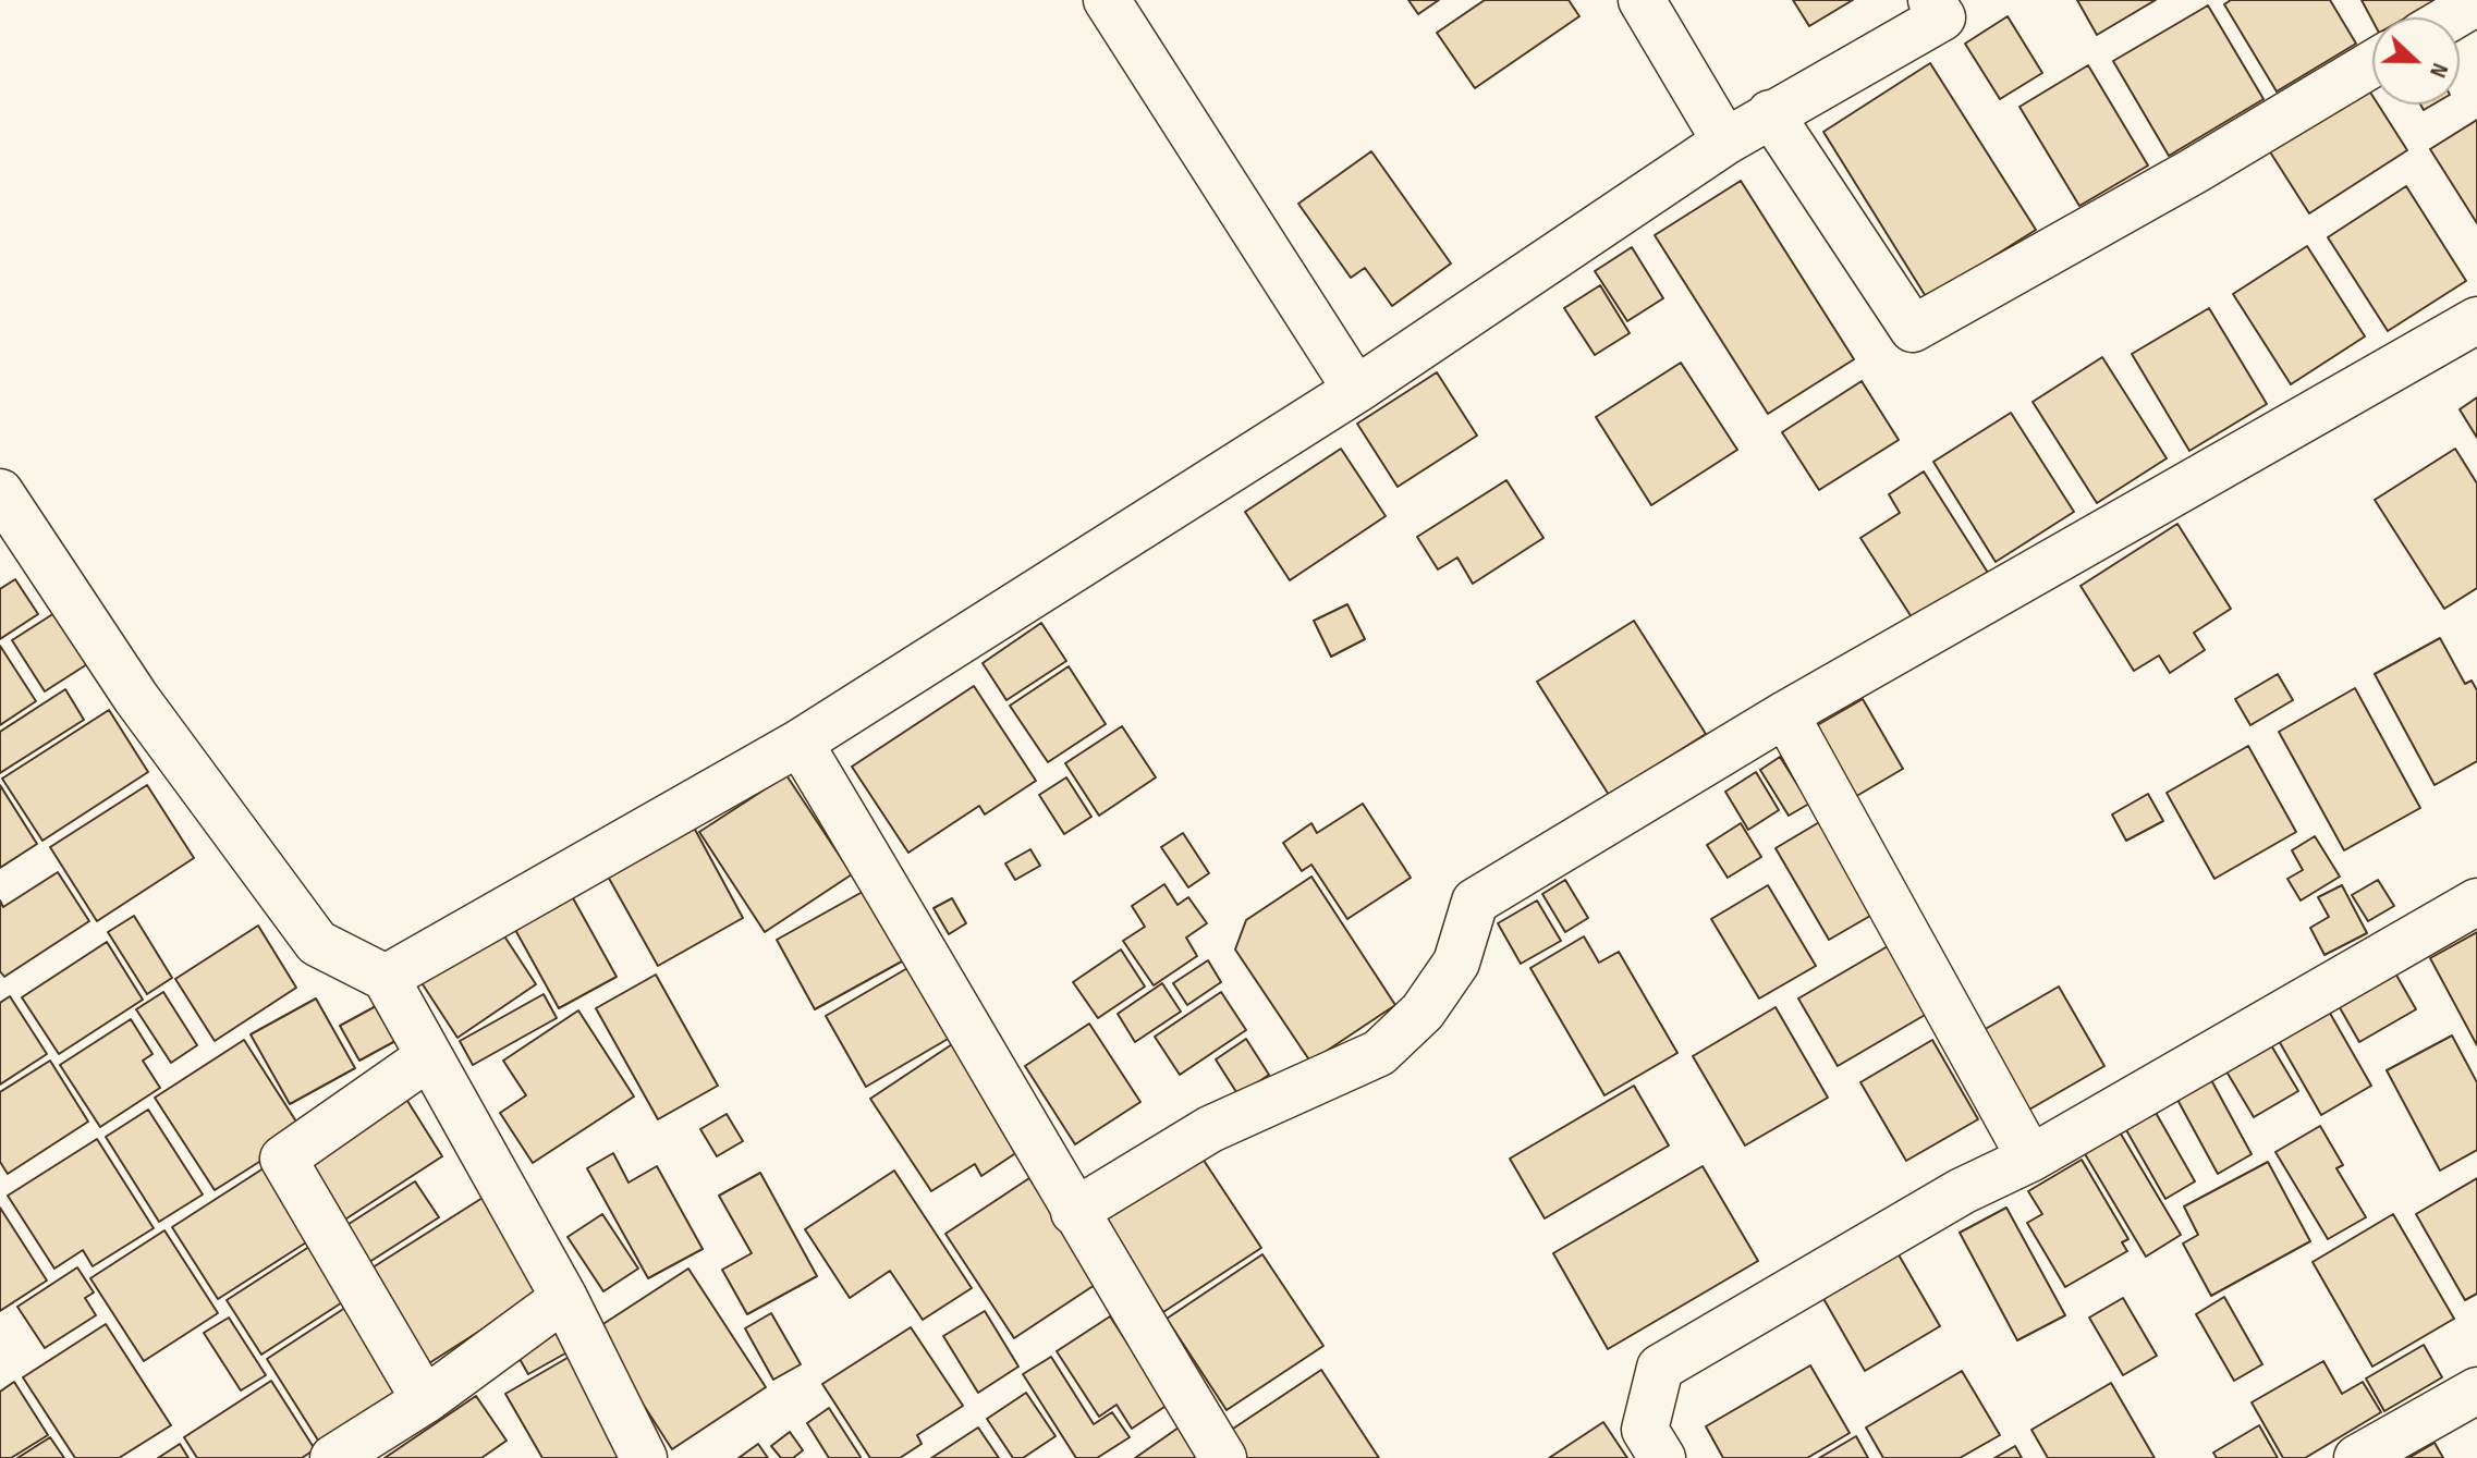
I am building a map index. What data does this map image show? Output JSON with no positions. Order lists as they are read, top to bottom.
{
  "north": "right"
}
